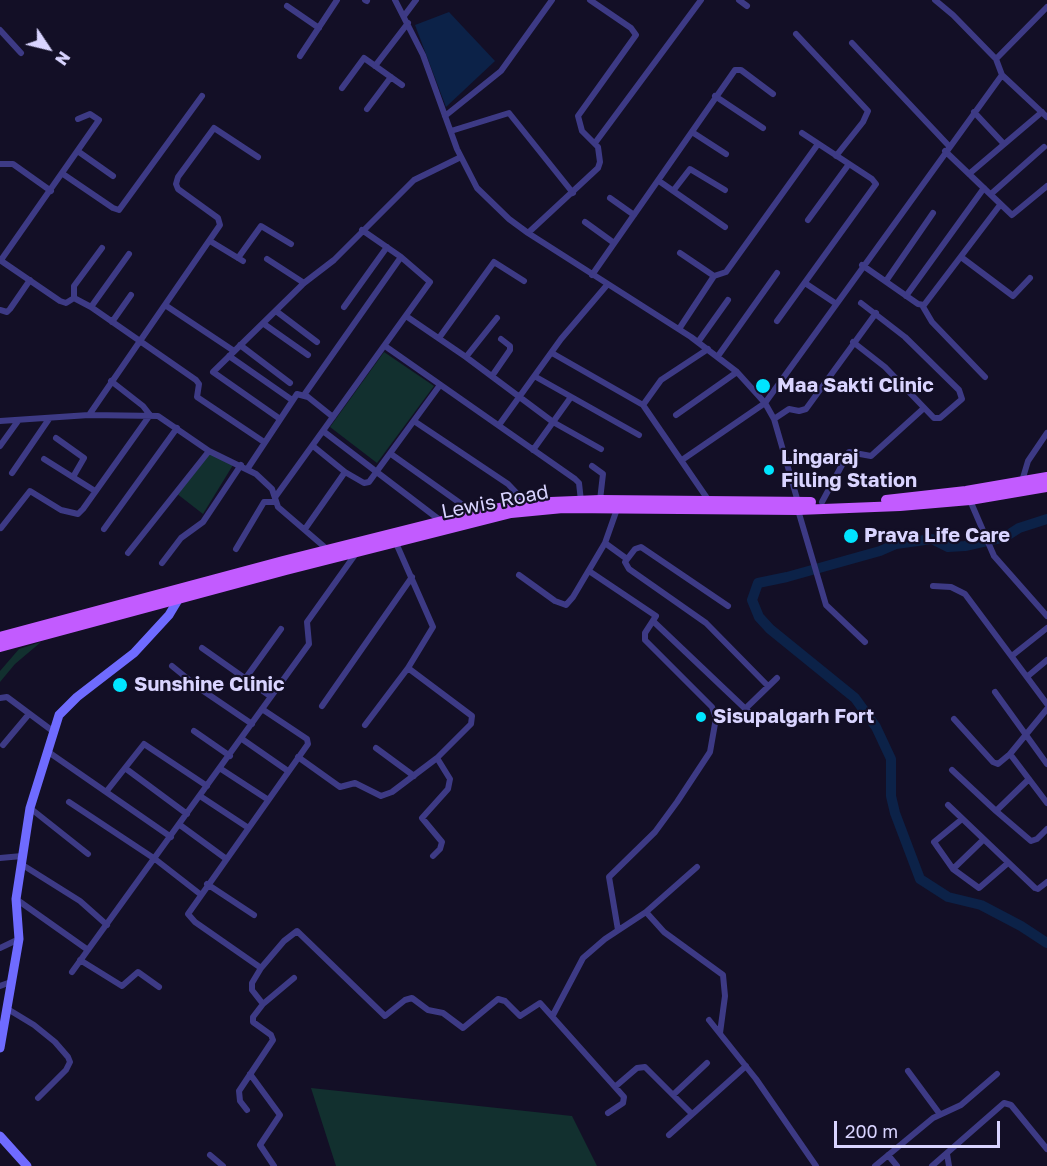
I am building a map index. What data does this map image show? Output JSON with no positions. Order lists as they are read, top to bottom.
{
  "streets": {
    "main road": ["Lewis Road"]
  },
  "places": [
    "Maa Sakti Clinic",
    "Lingaraj Filling Station",
    "Prava Life Care",
    "Sunshine Clinic",
    "Sisupalgarh Fort"
  ],
  "scale_bar": "200 m",
  "north": "bottom right"
}
